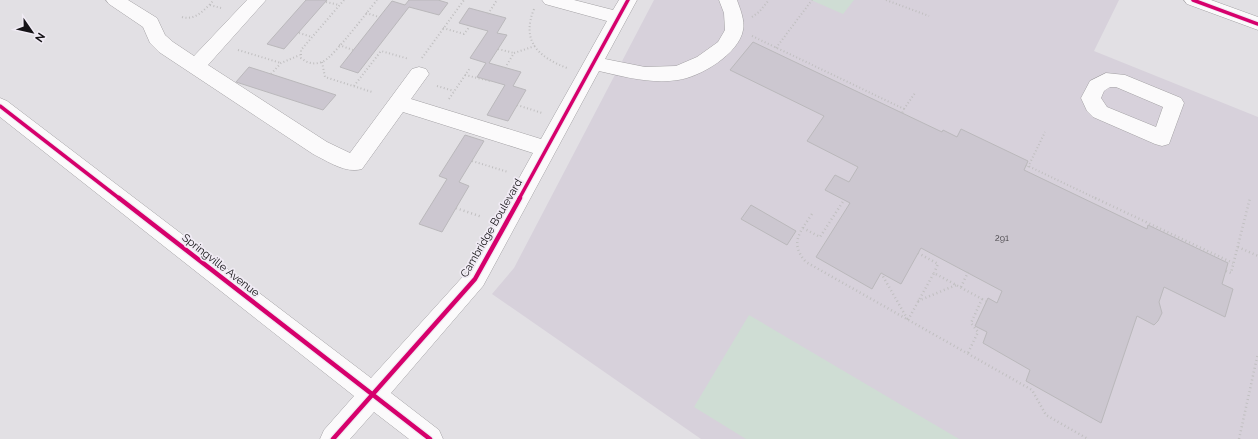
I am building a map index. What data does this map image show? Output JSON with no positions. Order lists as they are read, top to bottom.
{
  "streets": {
    "street": ["Cambridge Boulevard", "Springville Avenue"]
  },
  "crossings": [
    ["Cambridge Boulevard", "Springville Avenue"]
  ],
  "house_numbers": ["291"],
  "north": "bottom right"
}
